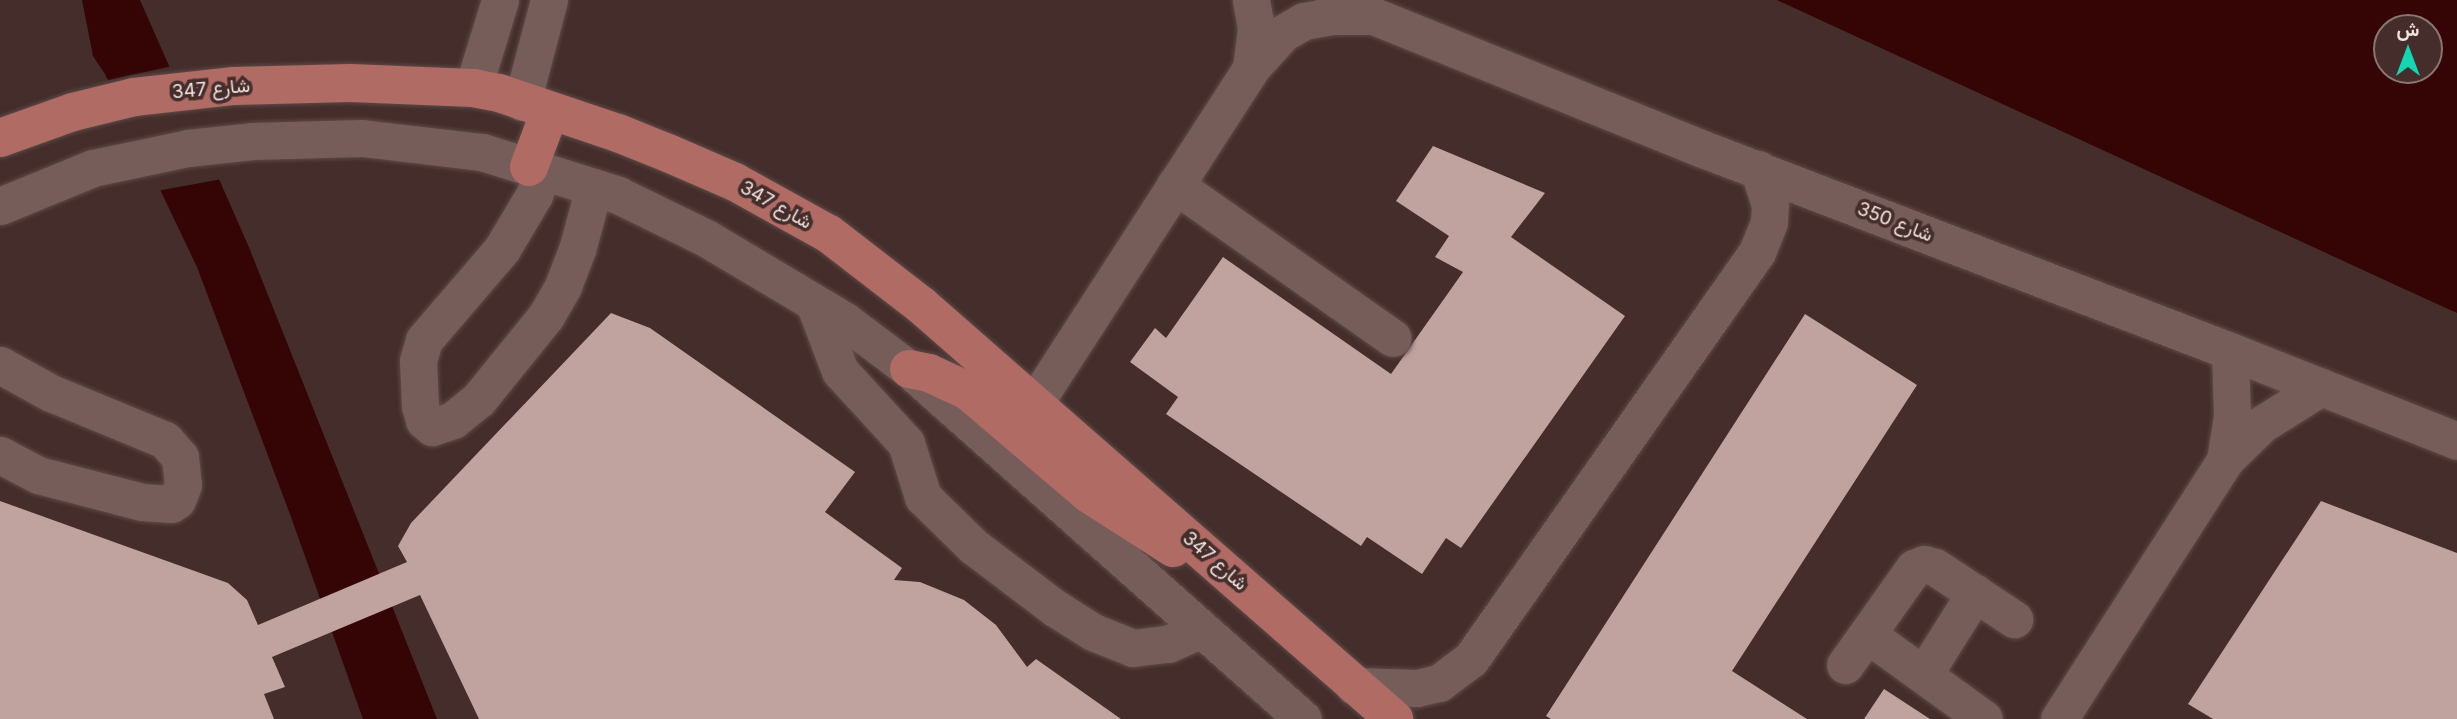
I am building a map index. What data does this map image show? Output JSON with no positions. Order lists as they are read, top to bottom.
{
  "streets": {
    "main road": ["شارع 347"],
    "street": ["شارع 350"]
  },
  "north": "top"
}
